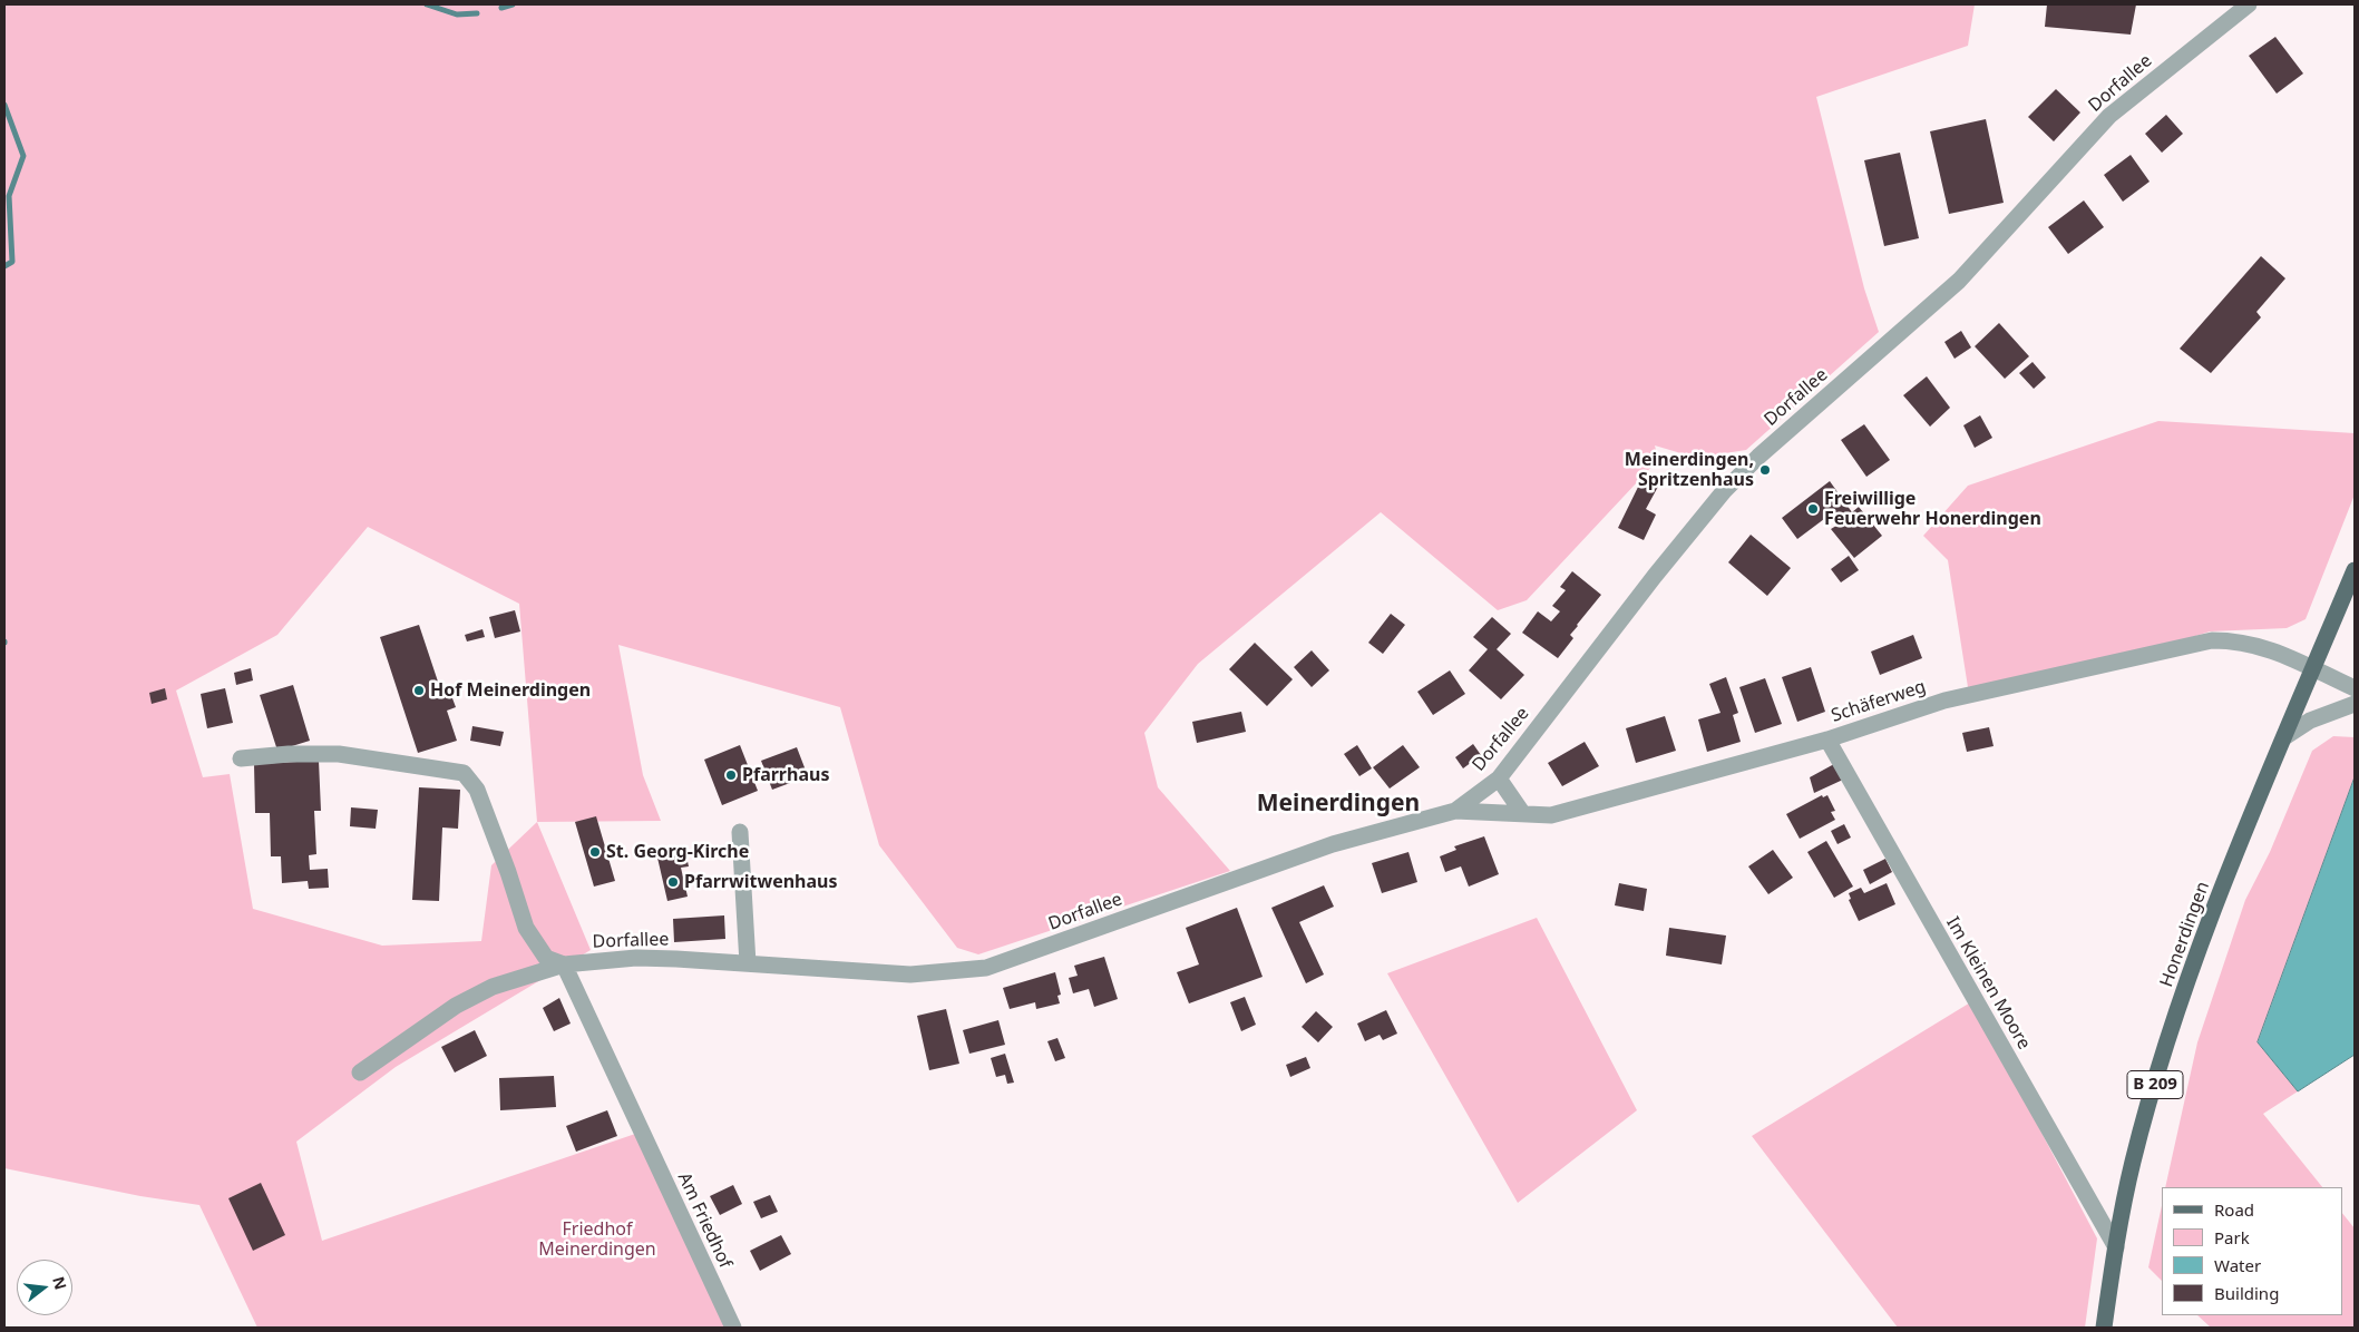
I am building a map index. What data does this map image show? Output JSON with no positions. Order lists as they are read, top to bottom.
{
  "streets": {
    "main road": ["Honerdingen", "B 209"],
    "street": [
      "Dorfallee",
      "Schäferweg",
      "Im Kleinen Moore",
      "Am Friedhof"
    ]
  },
  "crossings": [
    ["Dorfallee", "Schäferweg"],
    ["Dorfallee", "Am Friedhof"],
    ["Schäferweg", "Honerdingen"],
    ["Schäferweg", "Im Kleinen Moore"],
    ["Honerdingen", "Im Kleinen Moore"]
  ],
  "districts": ["Meinerdingen"],
  "parks": ["Friedhof Meinerdingen"],
  "places": [
    "Meinerdingen, Spritzenhaus",
    "Freiwillige Feuerwehr Honerdingen",
    "Hof Meinerdingen",
    "Pfarrhaus",
    "St. Georg-Kirche",
    "Pfarrwitwenhaus"
  ],
  "legend": [
    "Road",
    "Park",
    "Water",
    "Building"
  ],
  "north": "right"
}
